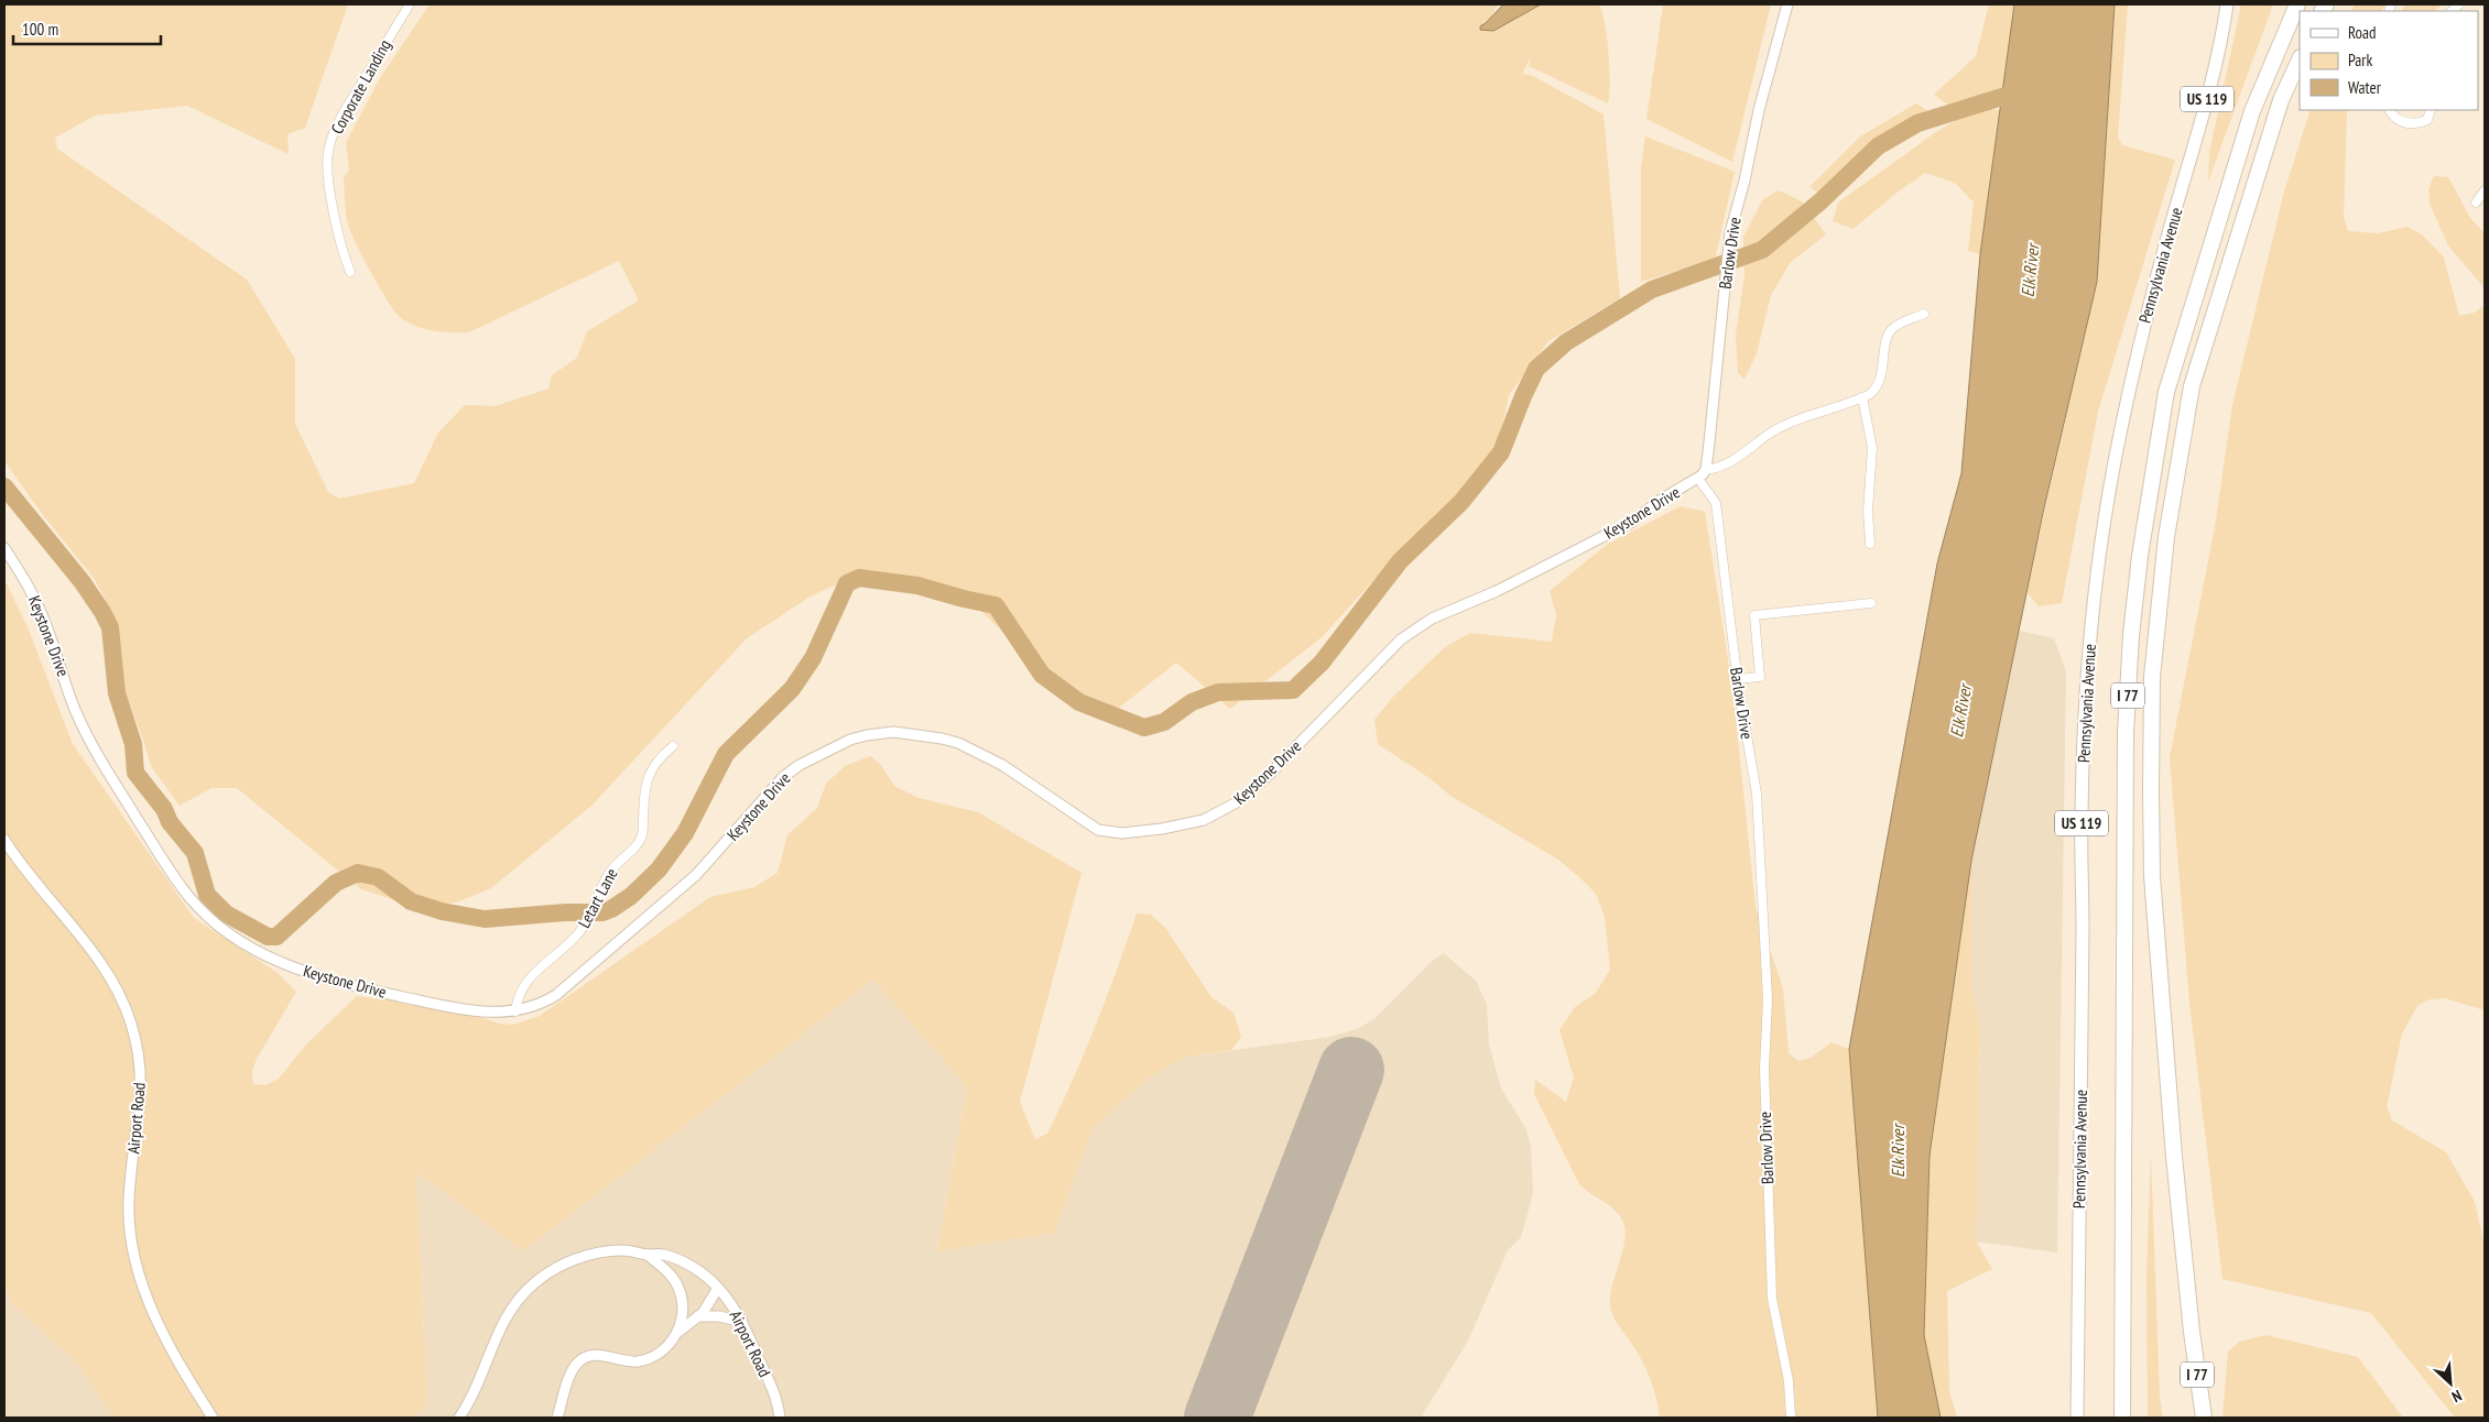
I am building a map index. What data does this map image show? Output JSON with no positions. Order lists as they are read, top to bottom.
{
  "streets": {
    "highway": ["I 77"],
    "main road": ["US 119", "Pennsylvania Avenue"],
    "street": [
      "Corporate Landing",
      "Barlow Drive",
      "Keystone Drive",
      "Letart Lane",
      "Airport Road"
    ]
  },
  "crossings": [
    ["Barlow Drive", "Keystone Drive"],
    ["Keystone Drive", "Letart Lane"]
  ],
  "water": ["Elk River"],
  "legend": ["Road", "Park", "Water"],
  "scale_bar": "100 m",
  "north": "bottom right"
}
